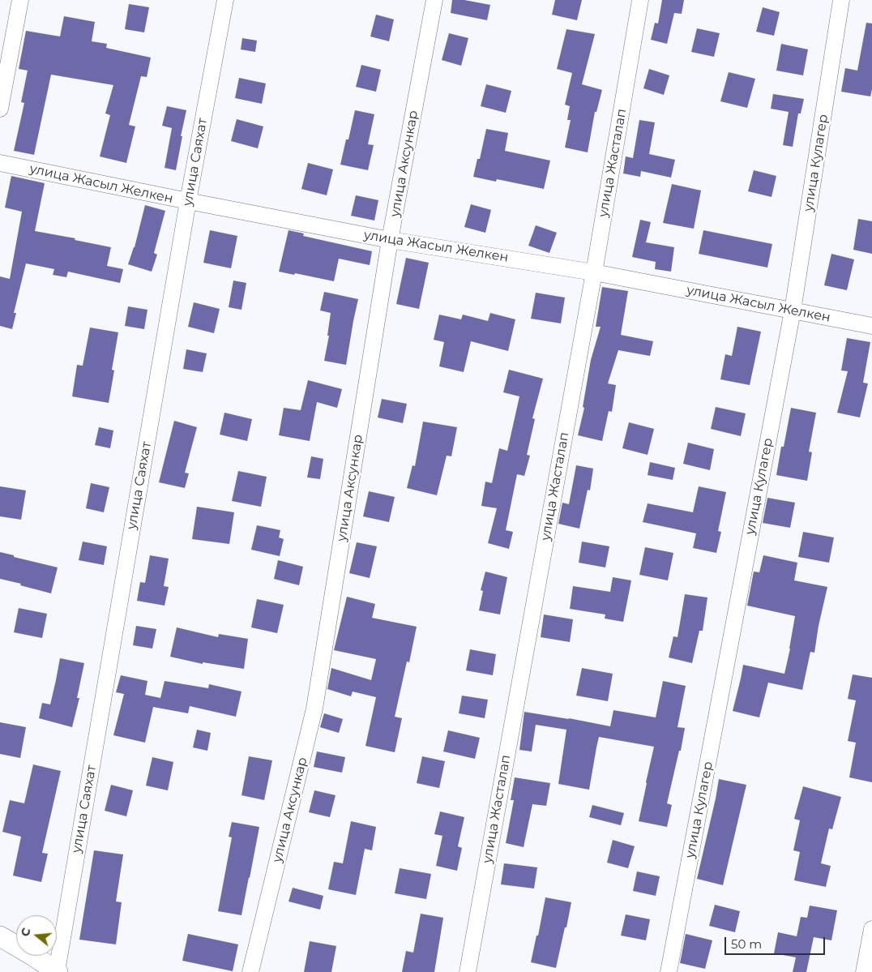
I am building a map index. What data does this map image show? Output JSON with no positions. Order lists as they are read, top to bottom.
{
  "streets": {
    "street": [
      "улица Саяхат",
      "улица Жасталап",
      "улица Кулагер",
      "улица Аксункар",
      "улица Жасыл Желкен"
    ]
  },
  "crossings": [
    ["улица Саяхат", "улица Жасыл Желкен"],
    ["улица Жасталап", "улица Жасыл Желкен"],
    ["улица Кулагер", "улица Жасыл Желкен"],
    ["улица Аксункар", "улица Жасыл Желкен"]
  ],
  "scale_bar": "50 m",
  "north": "left"
}
